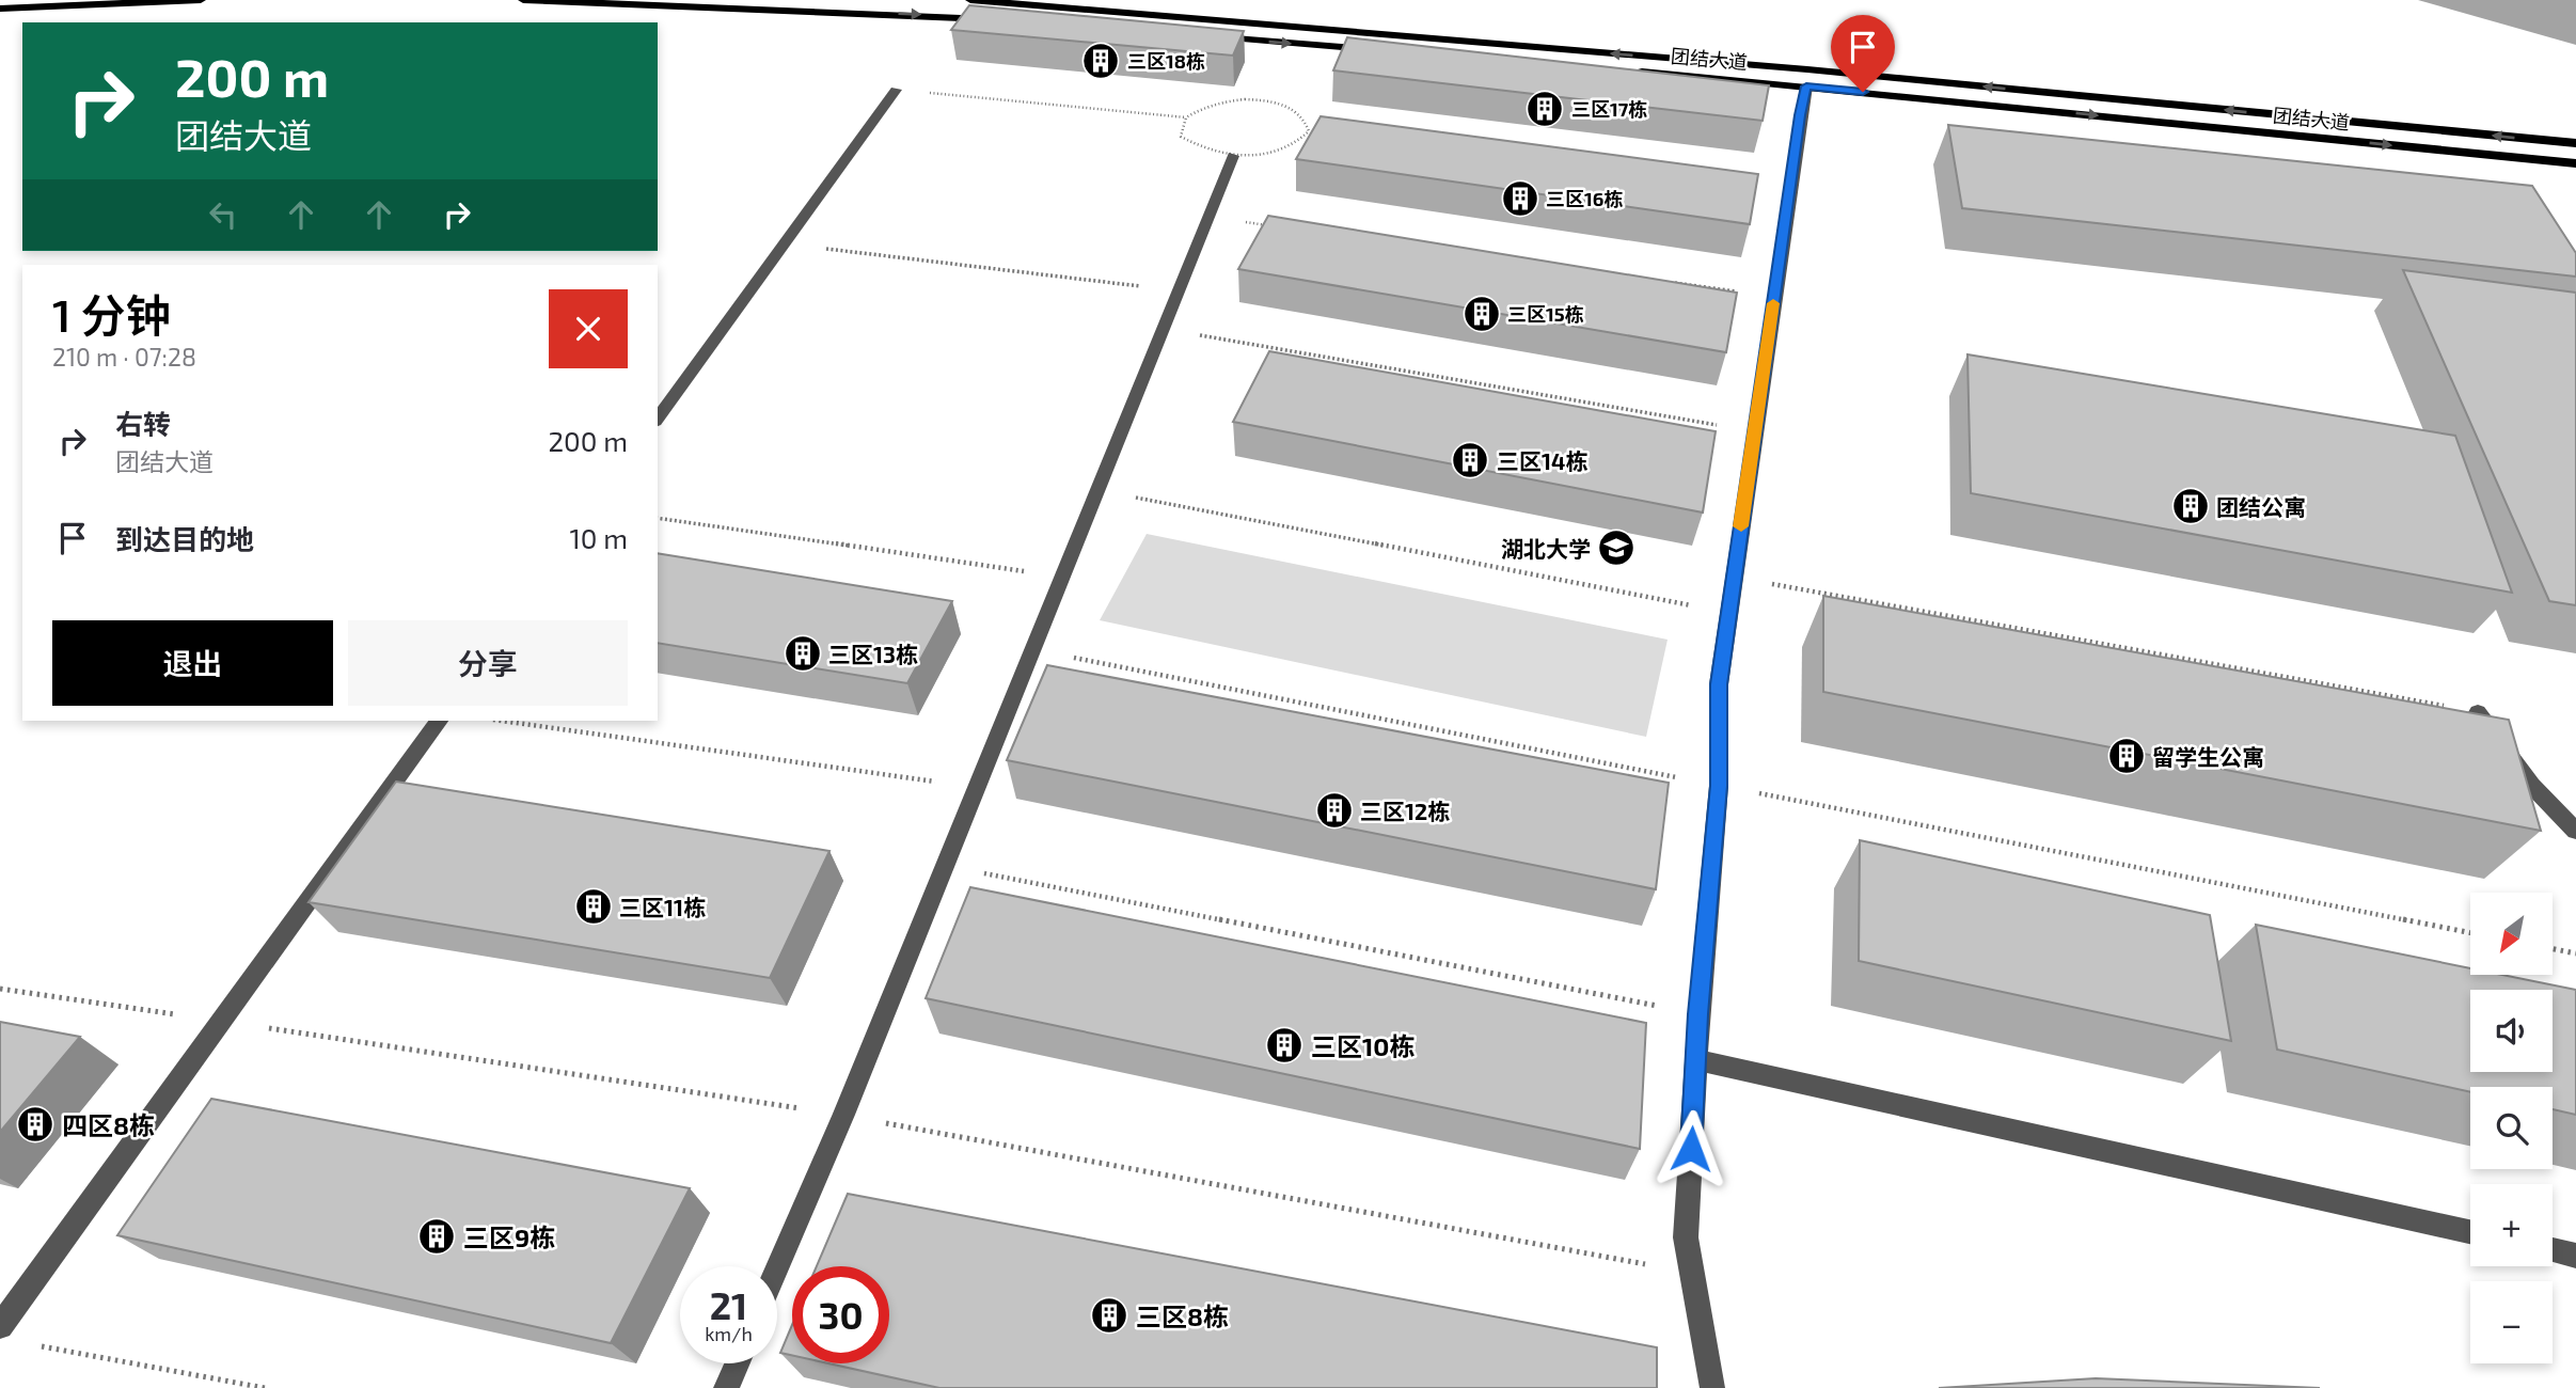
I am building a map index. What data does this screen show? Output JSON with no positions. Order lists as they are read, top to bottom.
{
  "streets": {
    "main road": ["团结大道"]
  },
  "places": {
    "building": [
      "三区18栋",
      "三区17栋",
      "三区16栋",
      "三区15栋",
      "三区14栋",
      "团结公寓",
      "三区13栋",
      "留学生公寓",
      "三区12栋",
      "三区11栋",
      "三区10栋",
      "四区8栋",
      "三区9栋",
      "三区8栋"
    ],
    "school or university": ["湖北大学"]
  },
  "north": "bottom left",
  "page": {
    "turn": ["200 m", "团结大道"],
    "heading": ["1 分钟", "210 m · 07:28"],
    "list": [
      {
        "name": "右转",
        "note": "团结大道",
        "value": "200 m"
      },
      {
        "name": "到达目的地",
        "value": "10 m"
      }
    ],
    "buttons": ["退出", "分享"],
    "map_buttons": ["+", "−"],
    "speed": "21 km/h",
    "limit": "30"
  }
}
